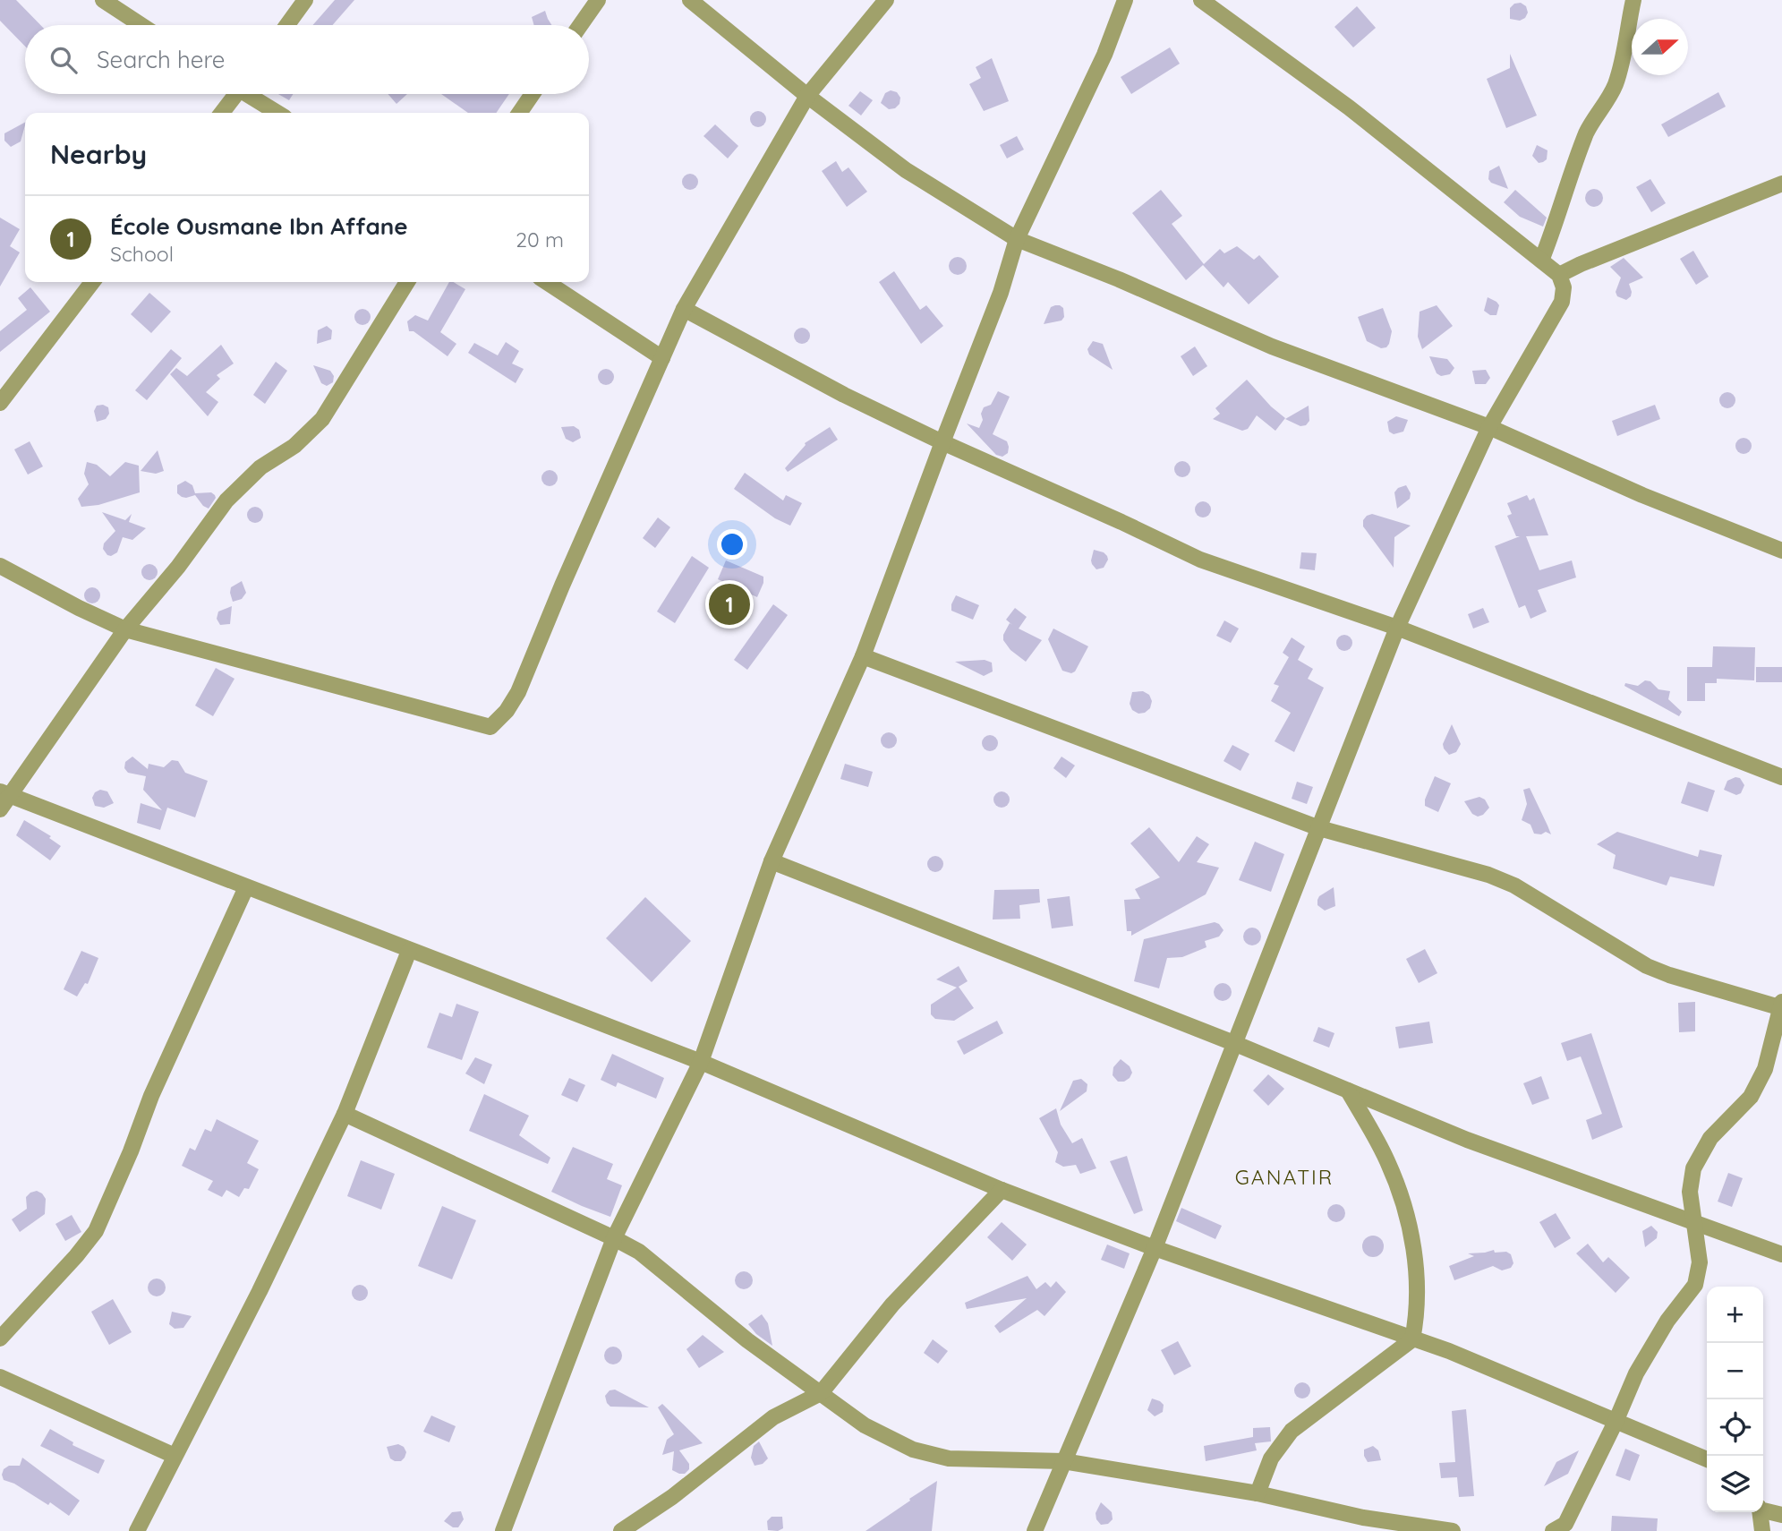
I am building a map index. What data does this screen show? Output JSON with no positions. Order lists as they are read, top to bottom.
{
  "districts": ["GANATIR"],
  "north": "right",
  "page": {
    "search": "Search here",
    "heading": "Nearby",
    "list": [
      {
        "mark": "1",
        "name": "École Ousmane Ibn Affane",
        "note": "School",
        "value": "20 m"
      }
    ],
    "pins": "1",
    "map_buttons": ["+", "−"]
  }
}
